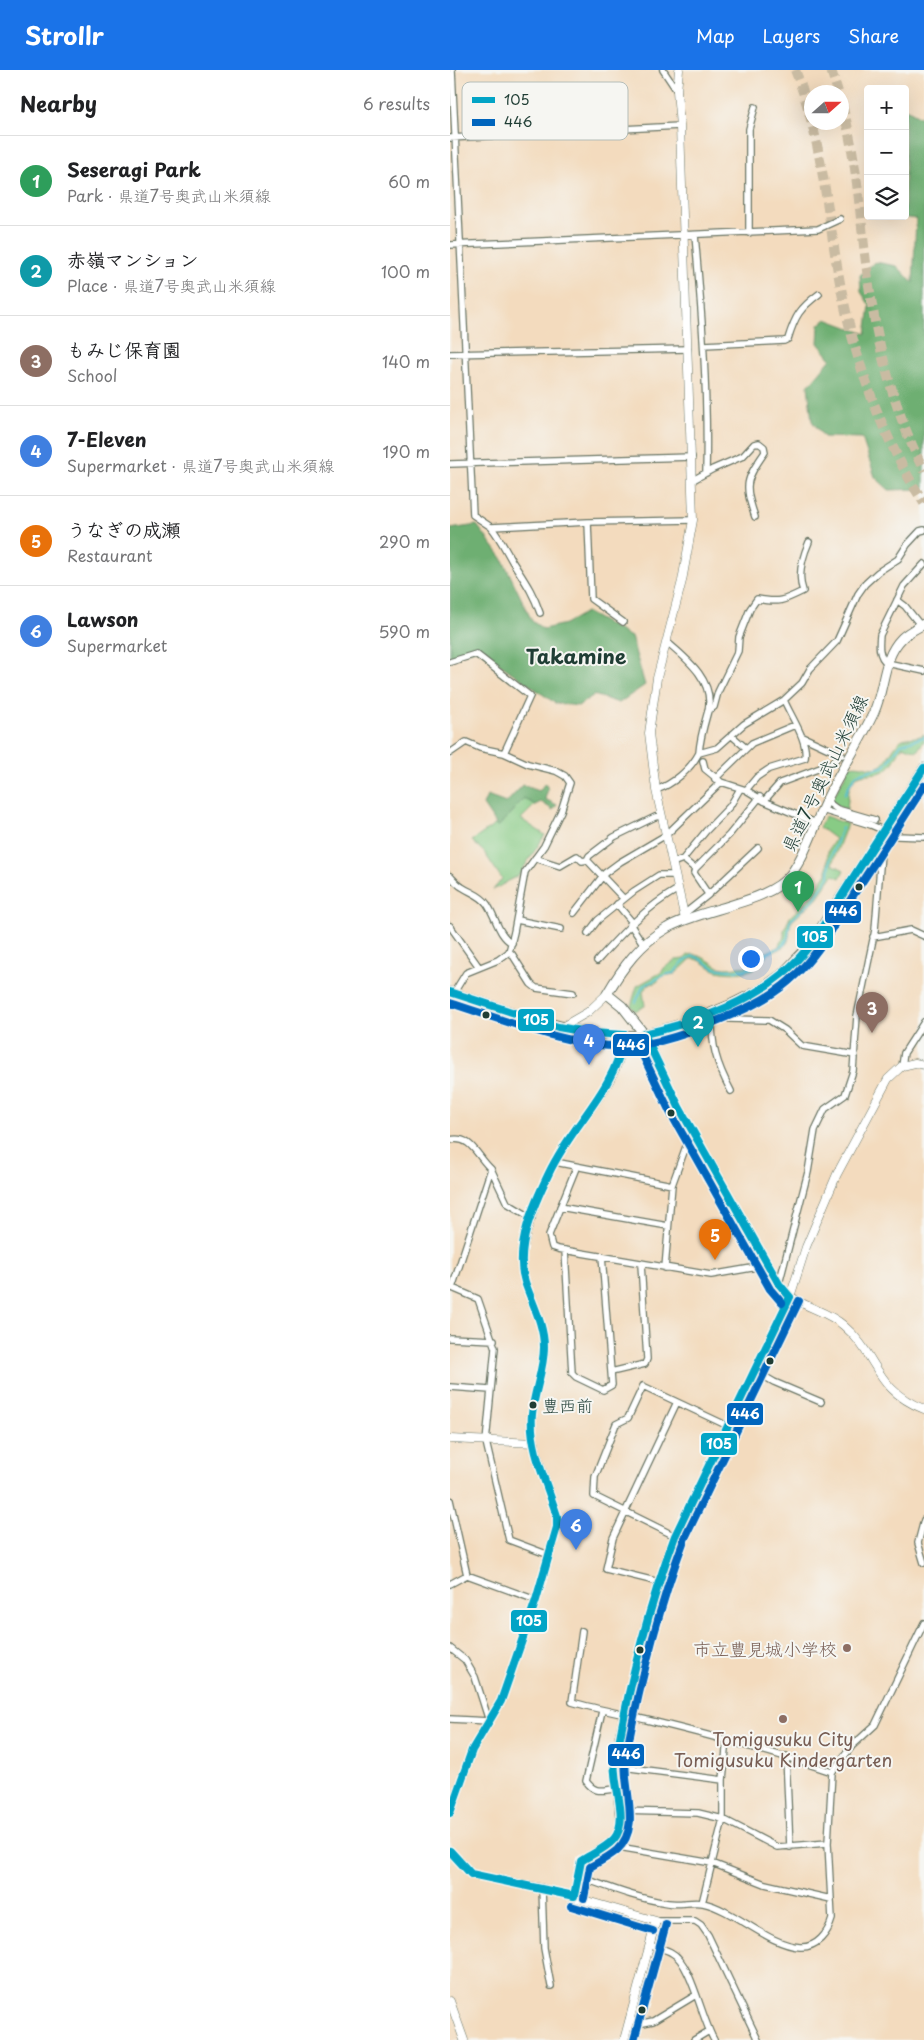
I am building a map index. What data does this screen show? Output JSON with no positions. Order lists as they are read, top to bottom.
{
  "streets": {
    "main road": ["県道7号奥武山米須線"]
  },
  "districts": ["Takamine"],
  "places": ["豊西前", "市立豊見城小学校", "Tomigusuku City Tomigusuku Kindergarten"],
  "lines": ["transit line 105", "transit line 446"],
  "legend": ["105", "446"],
  "north": "right",
  "page": {
    "header": "Strollr",
    "nav": ["Map", "Layers", "Share"],
    "heading": ["Nearby", "6 results"],
    "map_buttons": ["+", "−"],
    "list": [
      {
        "mark": "1",
        "name": "Seseragi Park",
        "note": "Park · 県道7号奥武山米須線",
        "value": "60 m"
      },
      {
        "mark": "2",
        "name": "赤嶺マンション",
        "note": "Place · 県道7号奥武山米須線",
        "value": "100 m"
      },
      {
        "mark": "3",
        "name": "もみじ保育園",
        "note": "School",
        "value": "140 m"
      },
      {
        "mark": "4",
        "name": "7-Eleven",
        "note": "Supermarket · 県道7号奥武山米須線",
        "value": "190 m"
      },
      {
        "mark": "5",
        "name": "うなぎの成瀬",
        "note": "Restaurant",
        "value": "290 m"
      },
      {
        "mark": "6",
        "name": "Lawson",
        "note": "Supermarket",
        "value": "590 m"
      }
    ],
    "pins": [
      "1",
      "3",
      "2",
      "4",
      "5",
      "6"
    ]
  }
}
